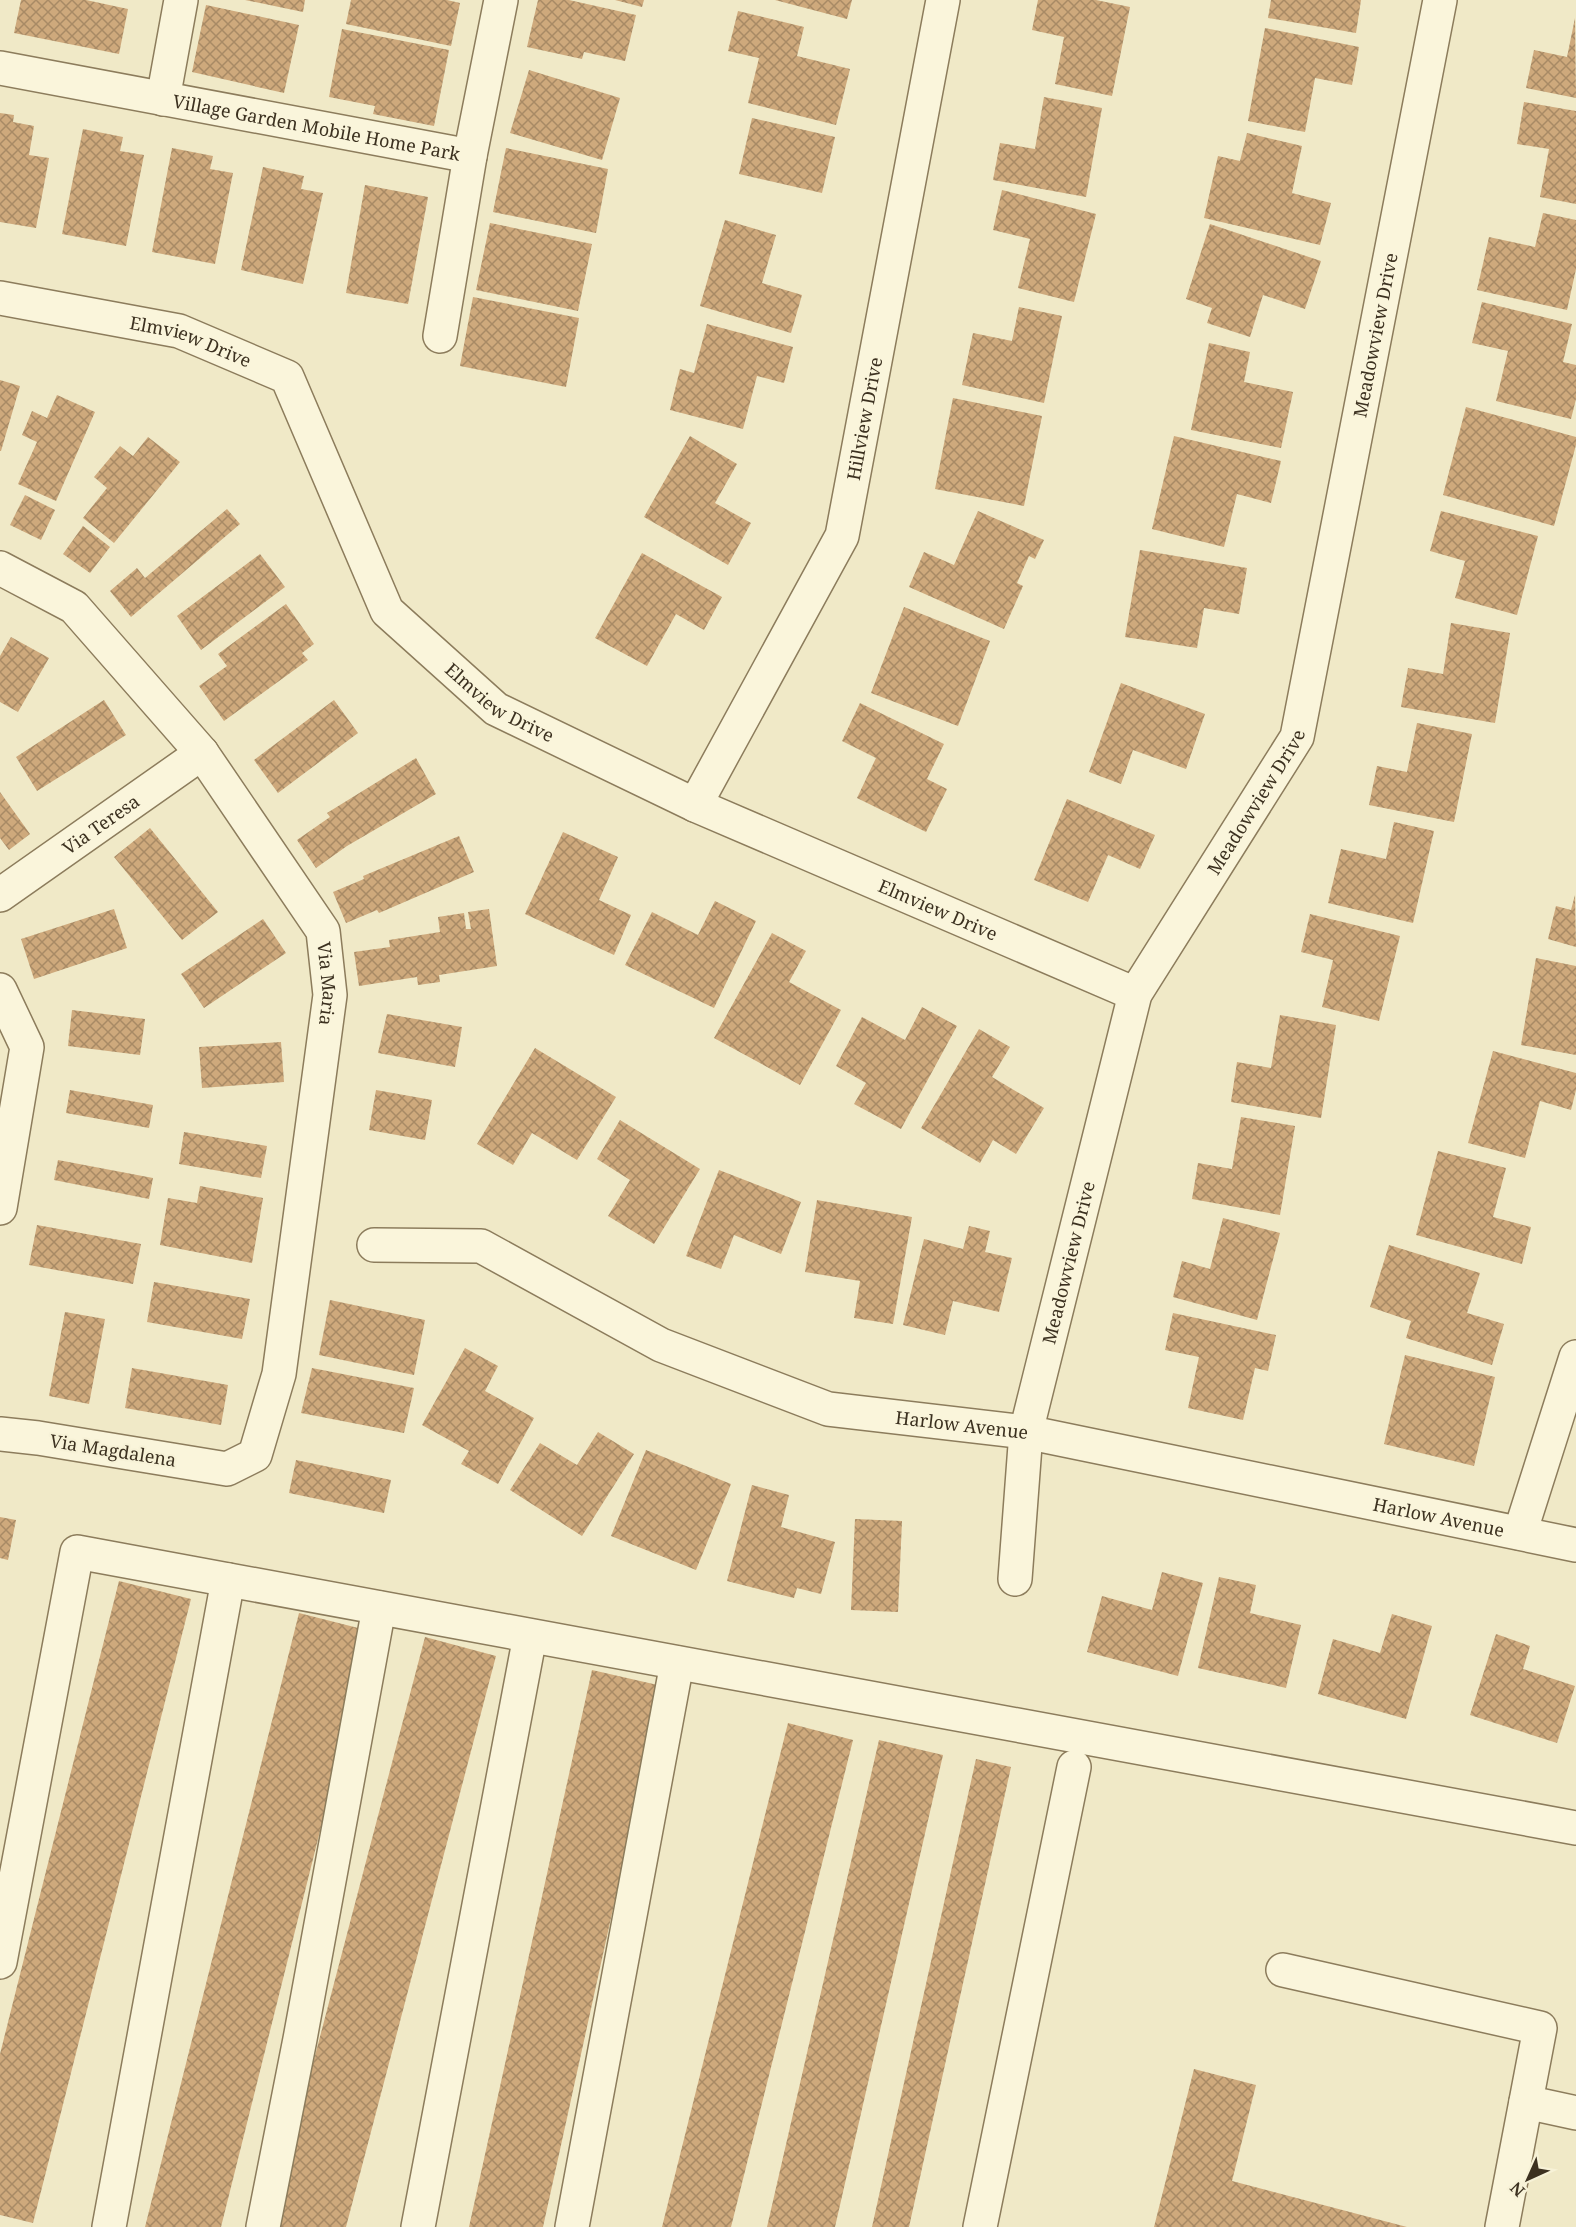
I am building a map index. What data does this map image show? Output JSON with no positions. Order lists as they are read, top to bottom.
{
  "streets": {
    "street": [
      "Village Garden Mobile Home Park",
      "Meadowview Drive",
      "Elmview Drive",
      "Hillview Drive",
      "Via Teresa",
      "Via Maria",
      "Harlow Avenue",
      "Via Magdalena"
    ]
  },
  "crossings": [
    ["Meadowview Drive", "Elmview Drive"],
    ["Meadowview Drive", "Harlow Avenue"],
    ["Elmview Drive", "Hillview Drive"],
    ["Via Teresa", "Via Maria"],
    ["Via Maria", "Via Magdalena"]
  ],
  "north": "bottom left"
}
